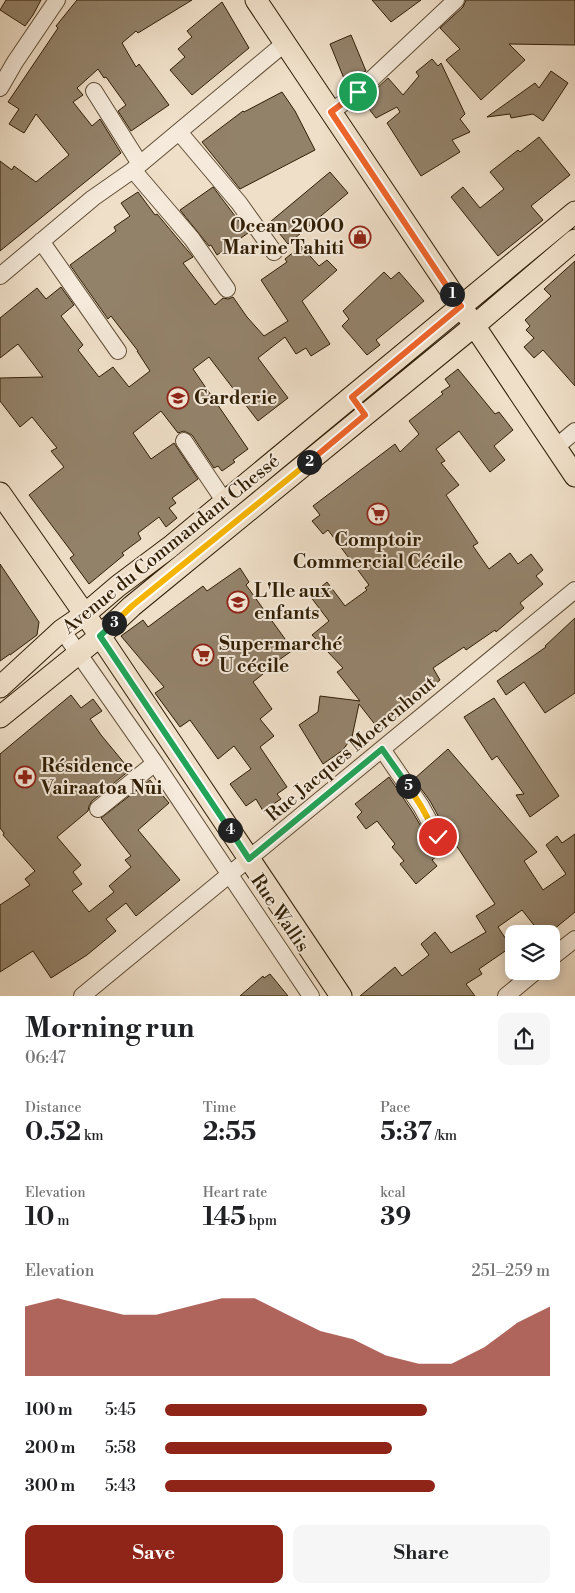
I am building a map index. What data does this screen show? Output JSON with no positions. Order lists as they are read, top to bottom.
{
  "streets": {
    "main road": ["Avenue du Commandant Chessé"],
    "street": ["Rue Jacques Moerenhout", "Rue Wallis"]
  },
  "crossings": [
    ["Avenue du Commandant Chessé", "Rue Wallis"],
    ["Rue Jacques Moerenhout", "Rue Wallis"]
  ],
  "places": {
    "shop": ["Ocean 2000 Marine Tahiti"],
    "school or university": ["Garderie", "L'Ile aux enfants"],
    "supermarket": ["Comptoir Commercial Cécile", "Supermarché U cécile"],
    "pharmacy": ["Résidence Vairaatoa Nui"]
  },
  "page": {
    "pins": [
      "1",
      "2",
      "3",
      "5",
      "4"
    ],
    "heading": ["Morning run", "06:47"],
    "stats": [
      ["Distance", "0.52 km"],
      ["Time", "2:55"],
      ["Pace", "5:37 /km"],
      ["Elevation", "10 m"],
      ["Heart rate", "145 bpm"],
      ["kcal", "39"]
    ],
    "chart": ["Elevation", "251–259 m"],
    "list": [
      {
        "name": "100 m",
        "note": "5:45"
      },
      {
        "name": "200 m",
        "note": "5:58"
      },
      {
        "name": "300 m",
        "note": "5:43"
      }
    ],
    "buttons": ["Save", "Share"]
  }
}
